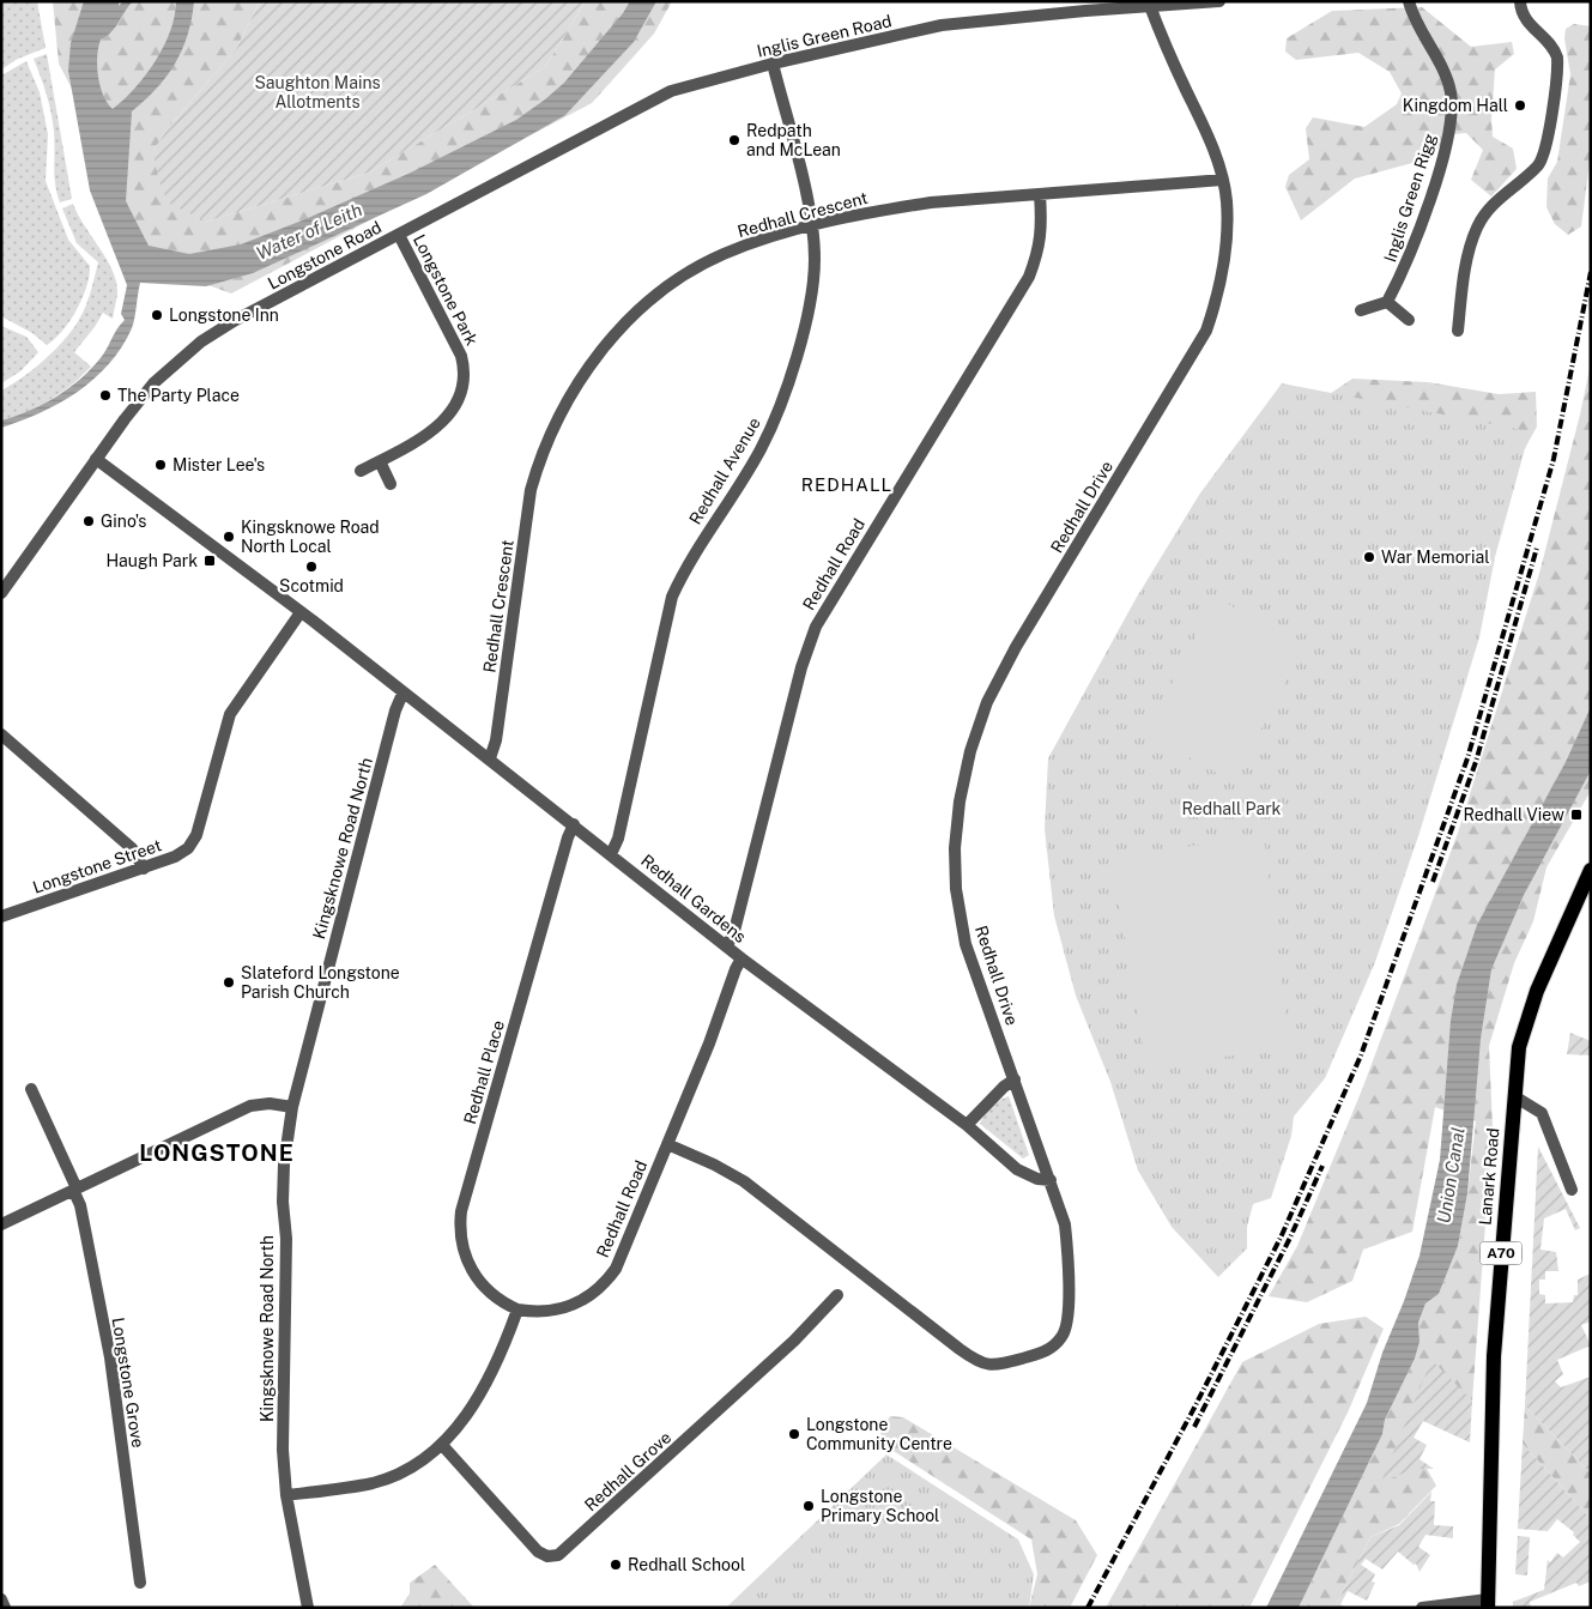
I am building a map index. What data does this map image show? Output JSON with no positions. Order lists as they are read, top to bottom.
{
  "streets": {
    "main road": ["Lanark Road", "A70"],
    "street": [
      "Inglis Green Road",
      "Inglis Green Rigg",
      "Redhall Crescent",
      "Longstone Road",
      "Longstone Park",
      "Redhall Avenue",
      "Redhall Drive",
      "Redhall Road",
      "Kingsknowe Road North",
      "Longstone Street",
      "Redhall Gardens",
      "Redhall Place",
      "Longstone Grove",
      "Redhall Grove"
    ]
  },
  "crossings": [
    ["Inglis Green Road", "Longstone Road"],
    ["Inglis Green Road", "Redhall Avenue"],
    ["Inglis Green Road", "Redhall Drive"],
    ["Redhall Crescent", "Redhall Avenue"],
    ["Redhall Crescent", "Redhall Drive"],
    ["Redhall Crescent", "Redhall Road"],
    ["Redhall Crescent", "Redhall Gardens"],
    ["Longstone Road", "Longstone Park"],
    ["Redhall Avenue", "Redhall Gardens"],
    ["Redhall Drive", "Redhall Road"],
    ["Redhall Drive", "Redhall Gardens"],
    ["Redhall Road", "Redhall Gardens"],
    ["Redhall Road", "Redhall Place"],
    ["Kingsknowe Road North", "Redhall Gardens"],
    ["Redhall Gardens", "Redhall Place"]
  ],
  "districts": ["REDHALL", "LONGSTONE"],
  "water": ["Water of Leith", "Union Canal"],
  "parks": ["Saughton Mains Allotments", "Redhall Park"],
  "places": {
    "other": [
      "Kingdom Hall",
      "Redpath and McLean",
      "Longstone Inn",
      "The Party Place",
      "Mister Lee's",
      "Gino's",
      "Kingsknowe Road North Local",
      "War Memorial",
      "Scotmid",
      "Slateford Longstone Parish Church",
      "Longstone Community Centre",
      "Longstone Primary School",
      "Redhall School"
    ],
    "transit": ["Haugh Park", "Redhall View"]
  }
}
